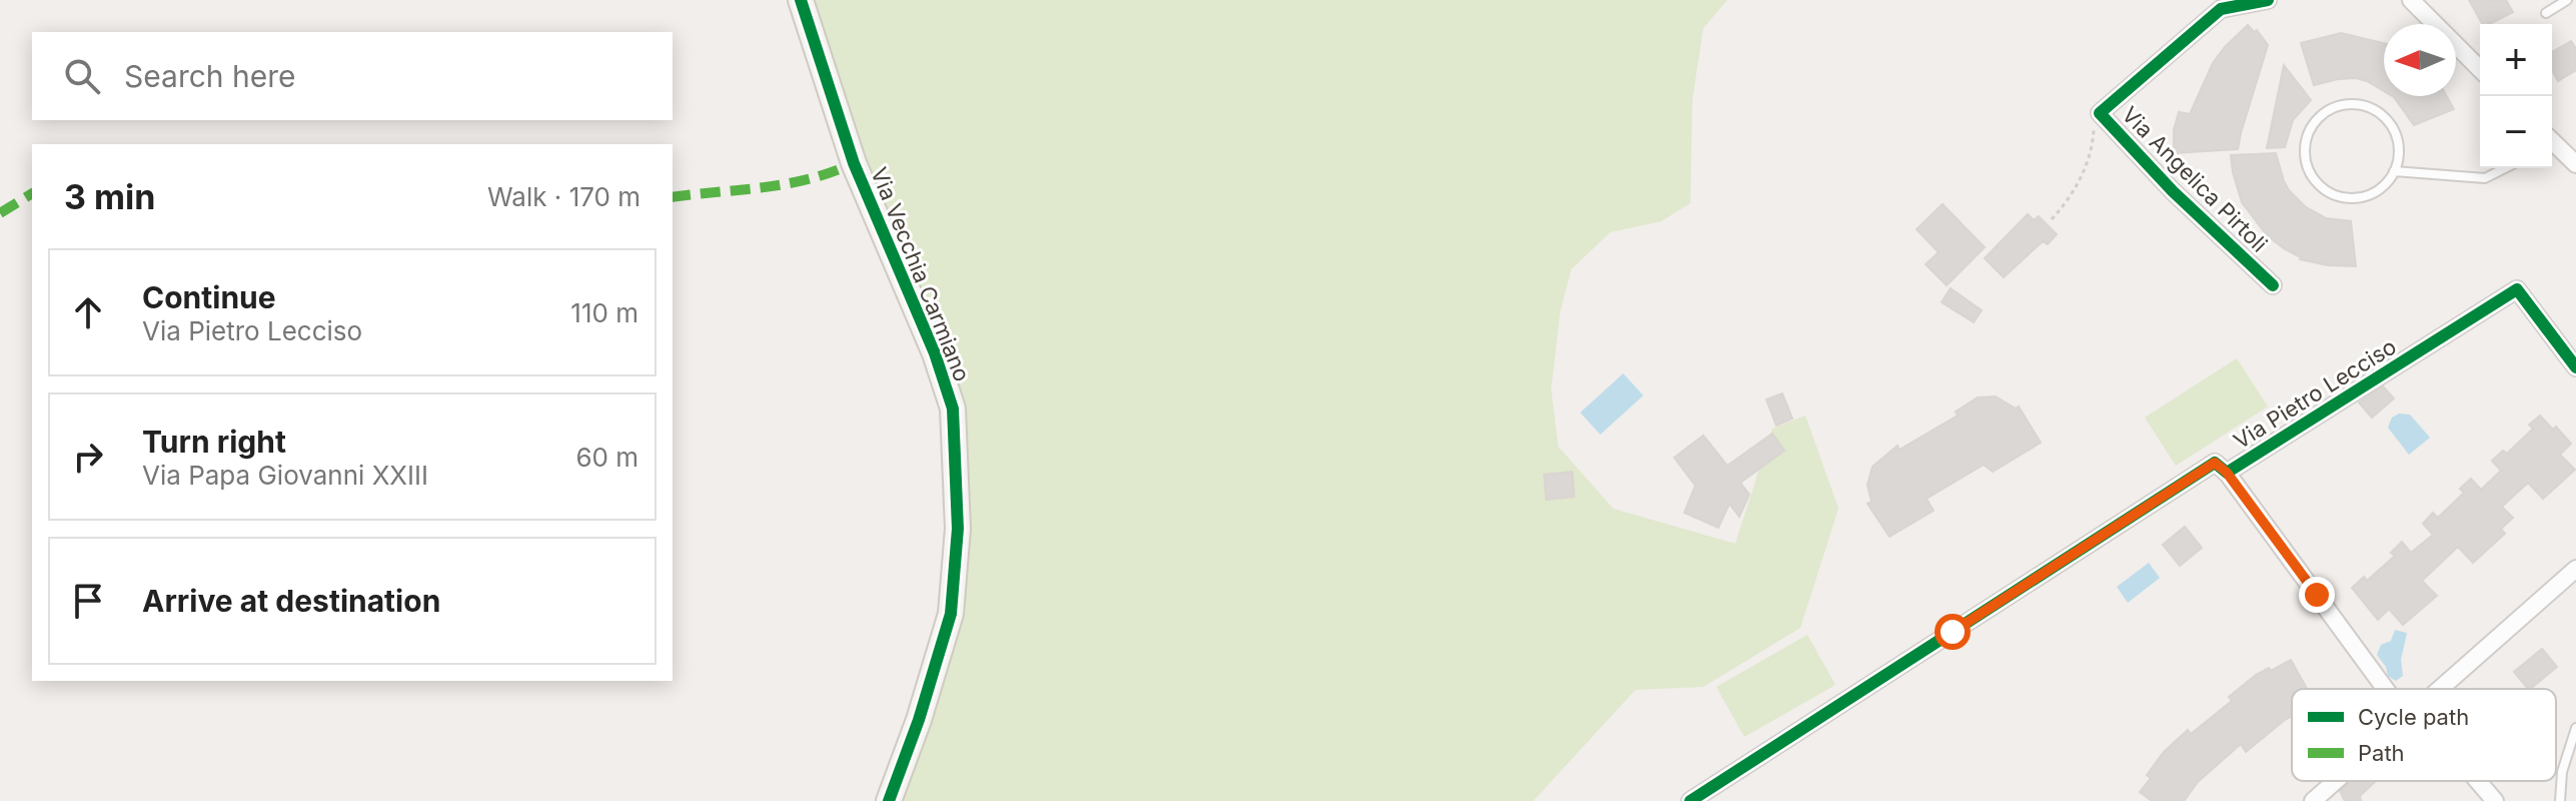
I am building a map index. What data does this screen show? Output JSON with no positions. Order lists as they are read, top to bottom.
{
  "streets": {
    "street": ["Via Angelica Pirtoli", "Via Vecchia Carmiano", "Via Pietro Lecciso"]
  },
  "legend": ["Cycle path", "Path"],
  "north": "left",
  "page": {
    "map_buttons": ["+", "−"],
    "search": "Search here",
    "heading": ["3 min", "Walk · 170 m"],
    "list": [
      ["Continue", "Via Pietro Lecciso", "110 m"],
      ["Turn right", "Via Papa Giovanni XXIII", "60 m"],
      "Arrive at destination"
    ]
  }
}
